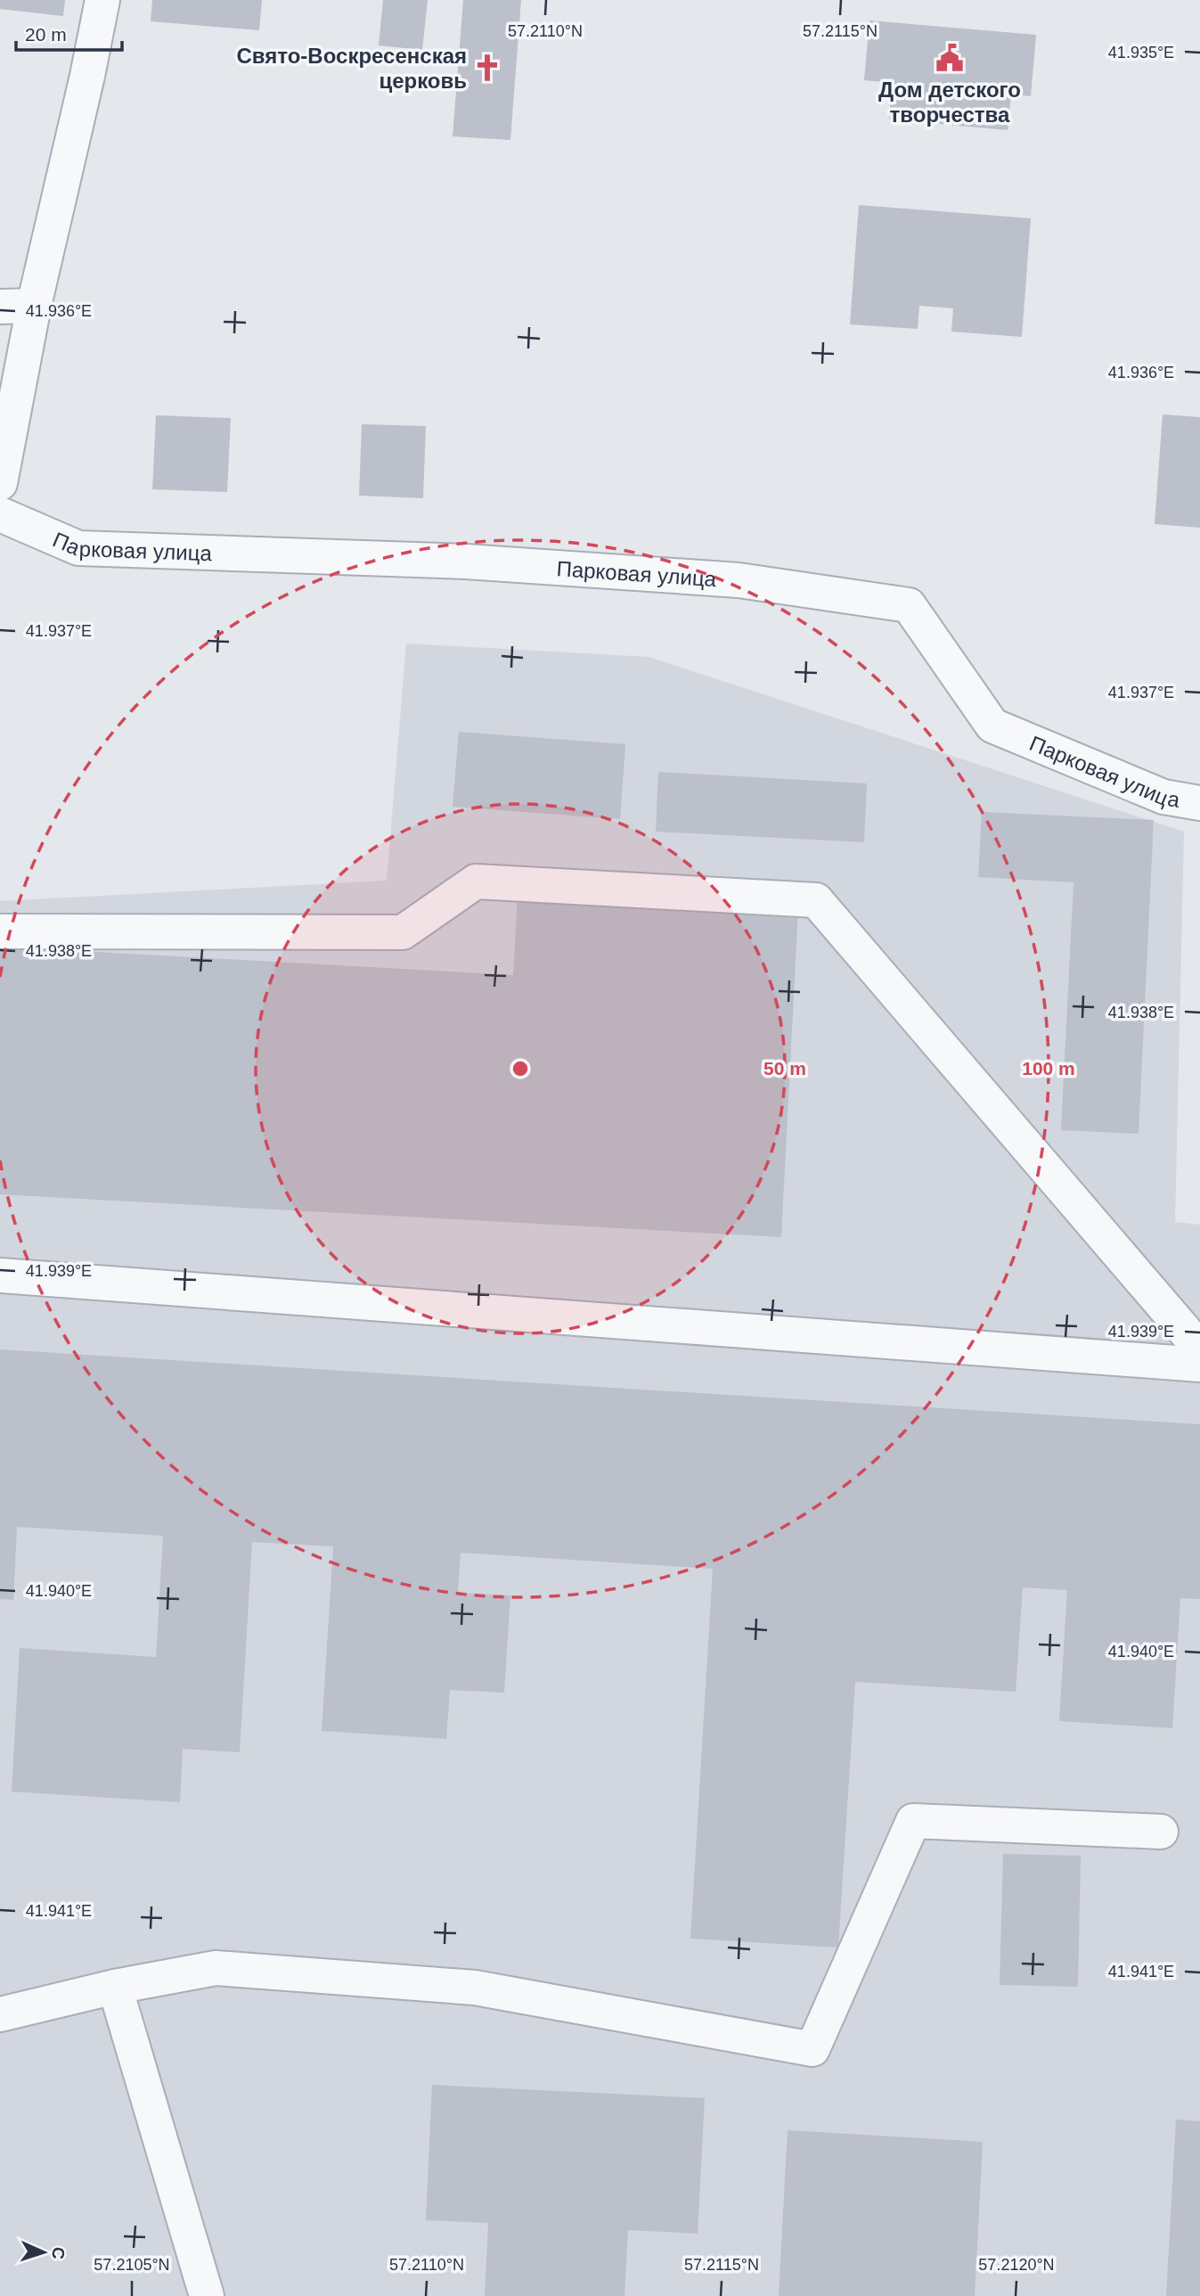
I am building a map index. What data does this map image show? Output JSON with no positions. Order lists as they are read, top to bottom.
{
  "streets": {
    "lane": ["Парковая улица"]
  },
  "places": {
    "public building": ["Дом детского творчества"],
    "church": ["Свято-Воскресенская церковь"]
  },
  "scale_bar": "20 m",
  "north": "right",
  "coordinates": [
    "57.2110°N",
    "57.2115°N",
    "41.935°E",
    "41.936°E",
    "41.937°E",
    "41.938°E",
    "41.939°E",
    "41.940°E",
    "41.941°E",
    "57.2105°N",
    "57.2120°N"
  ],
  "rings": ["50 m", "100 m"]
}
